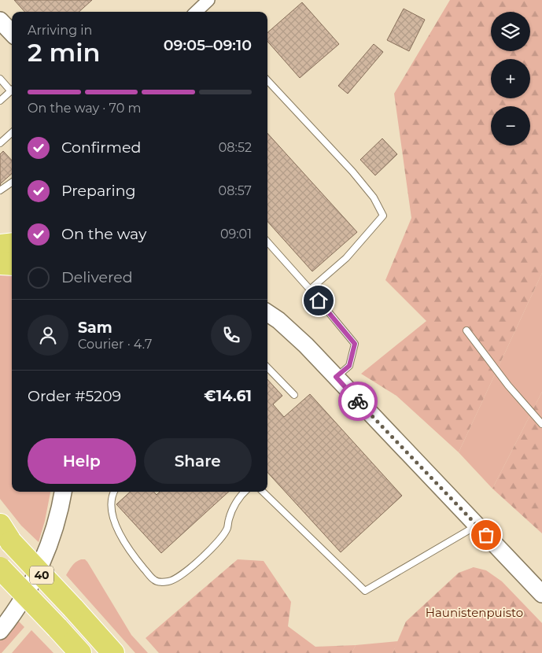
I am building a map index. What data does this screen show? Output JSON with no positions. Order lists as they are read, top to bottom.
{
  "streets": {
    "highway": ["40"]
  },
  "parks": ["Haunistenpuisto"],
  "page": {
    "map_buttons": ["+", "−"],
    "heading": ["2 min", "Arriving in", "09:05–09:10"],
    "panel": [
      "Sam",
      "Courier · 4.7",
      "Order #5209",
      "€14.61"
    ],
    "bar": "On the way · 70 m",
    "list": [
      ["Confirmed", "08:52"],
      ["Preparing", "08:57"],
      ["On the way", "09:01"],
      "Delivered"
    ],
    "buttons": ["Help", "Share"]
  }
}
